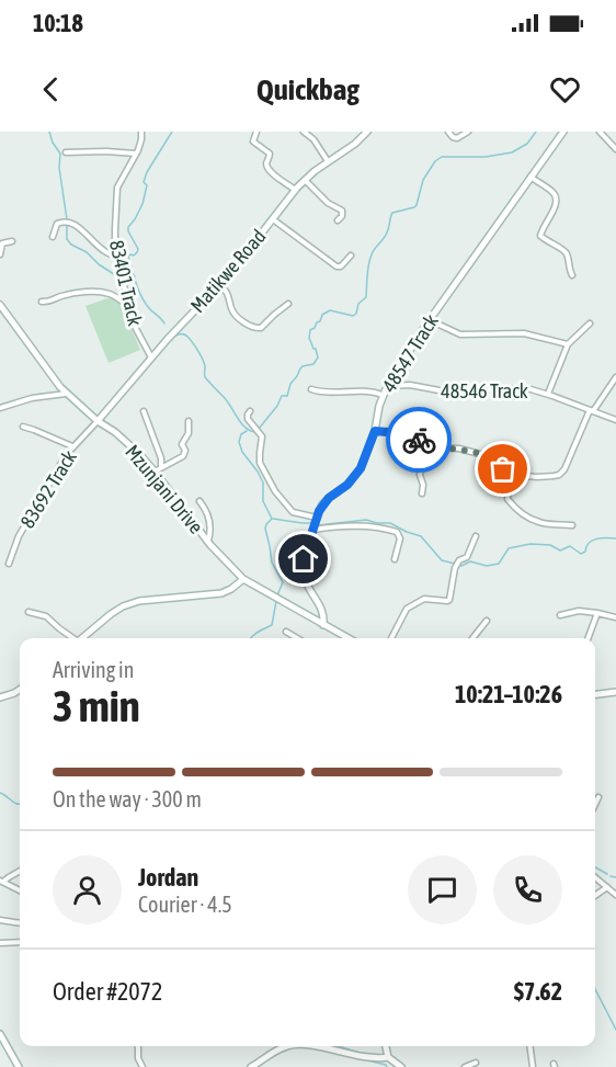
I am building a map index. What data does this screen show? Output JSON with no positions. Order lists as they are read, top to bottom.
{
  "streets": {
    "street": [
      "Matikwe Road",
      "83401 Track",
      "48547 Track",
      "48546 Track",
      "83692 Track",
      "Mzunjani Drive"
    ]
  },
  "crossings": [
    ["Matikwe Road", "83401 Track"],
    ["Matikwe Road", "83692 Track"],
    ["Matikwe Road", "Mzunjani Drive"],
    ["48547 Track", "48546 Track"],
    ["48547 Track", "Mzunjani Drive"],
    ["83692 Track", "Mzunjani Drive"]
  ],
  "page": {
    "status": "10:18",
    "header": "Quickbag",
    "heading": ["3 min", "Arriving in", "10:21–10:26"],
    "panel": [
      "Jordan",
      "Courier · 4.5",
      "Order #2072",
      "$7.62"
    ],
    "bar": "On the way · 300 m"
  }
}
